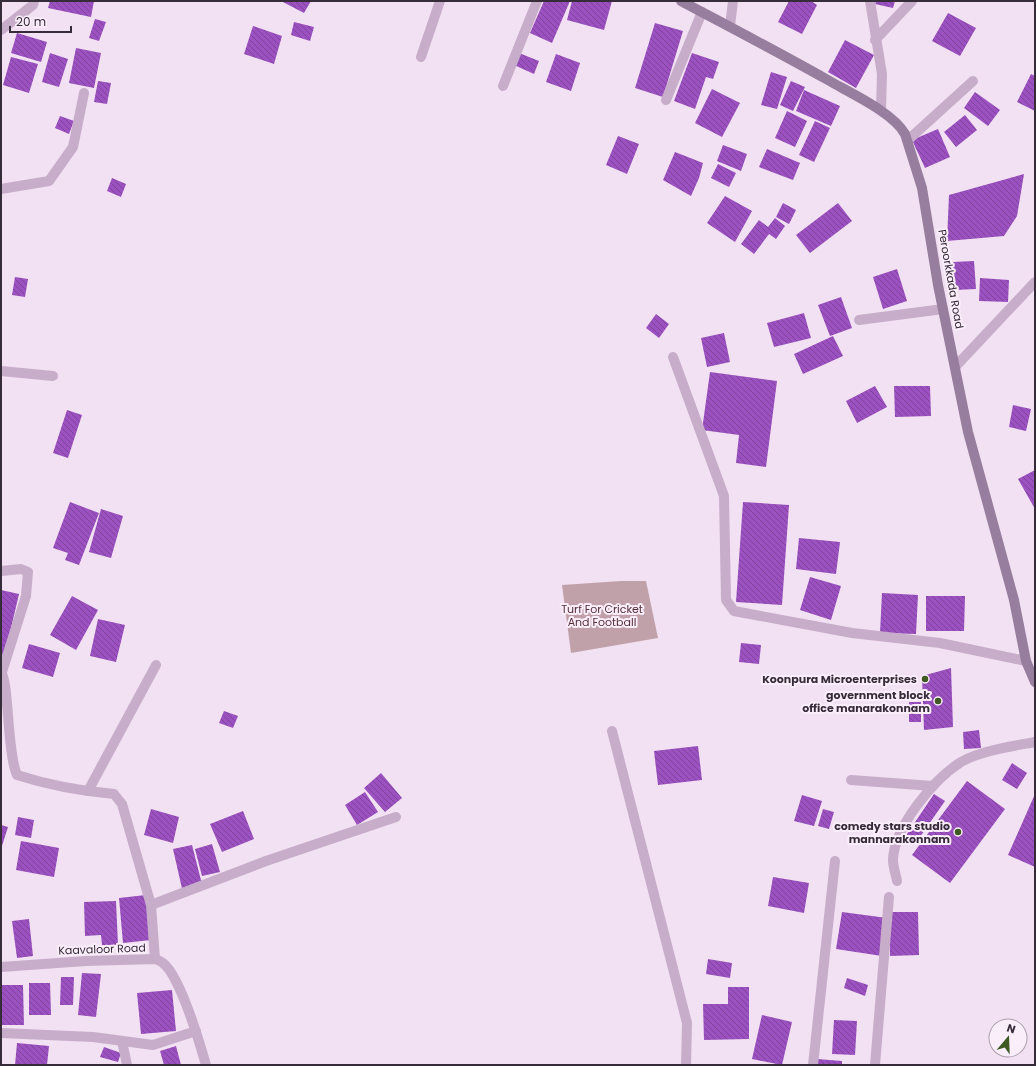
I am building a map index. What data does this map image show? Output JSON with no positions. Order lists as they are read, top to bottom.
{
  "streets": {
    "main road": ["Peroorkkada Road"],
    "street": ["Kaavaloor Road"]
  },
  "parks": ["Turf For Cricket And Football"],
  "places": ["Koonpura Microenterprises", "government block office manarakonnam", "comedy stars studio mannarakonnam"],
  "scale_bar": "20 m",
  "north": "top"
}
